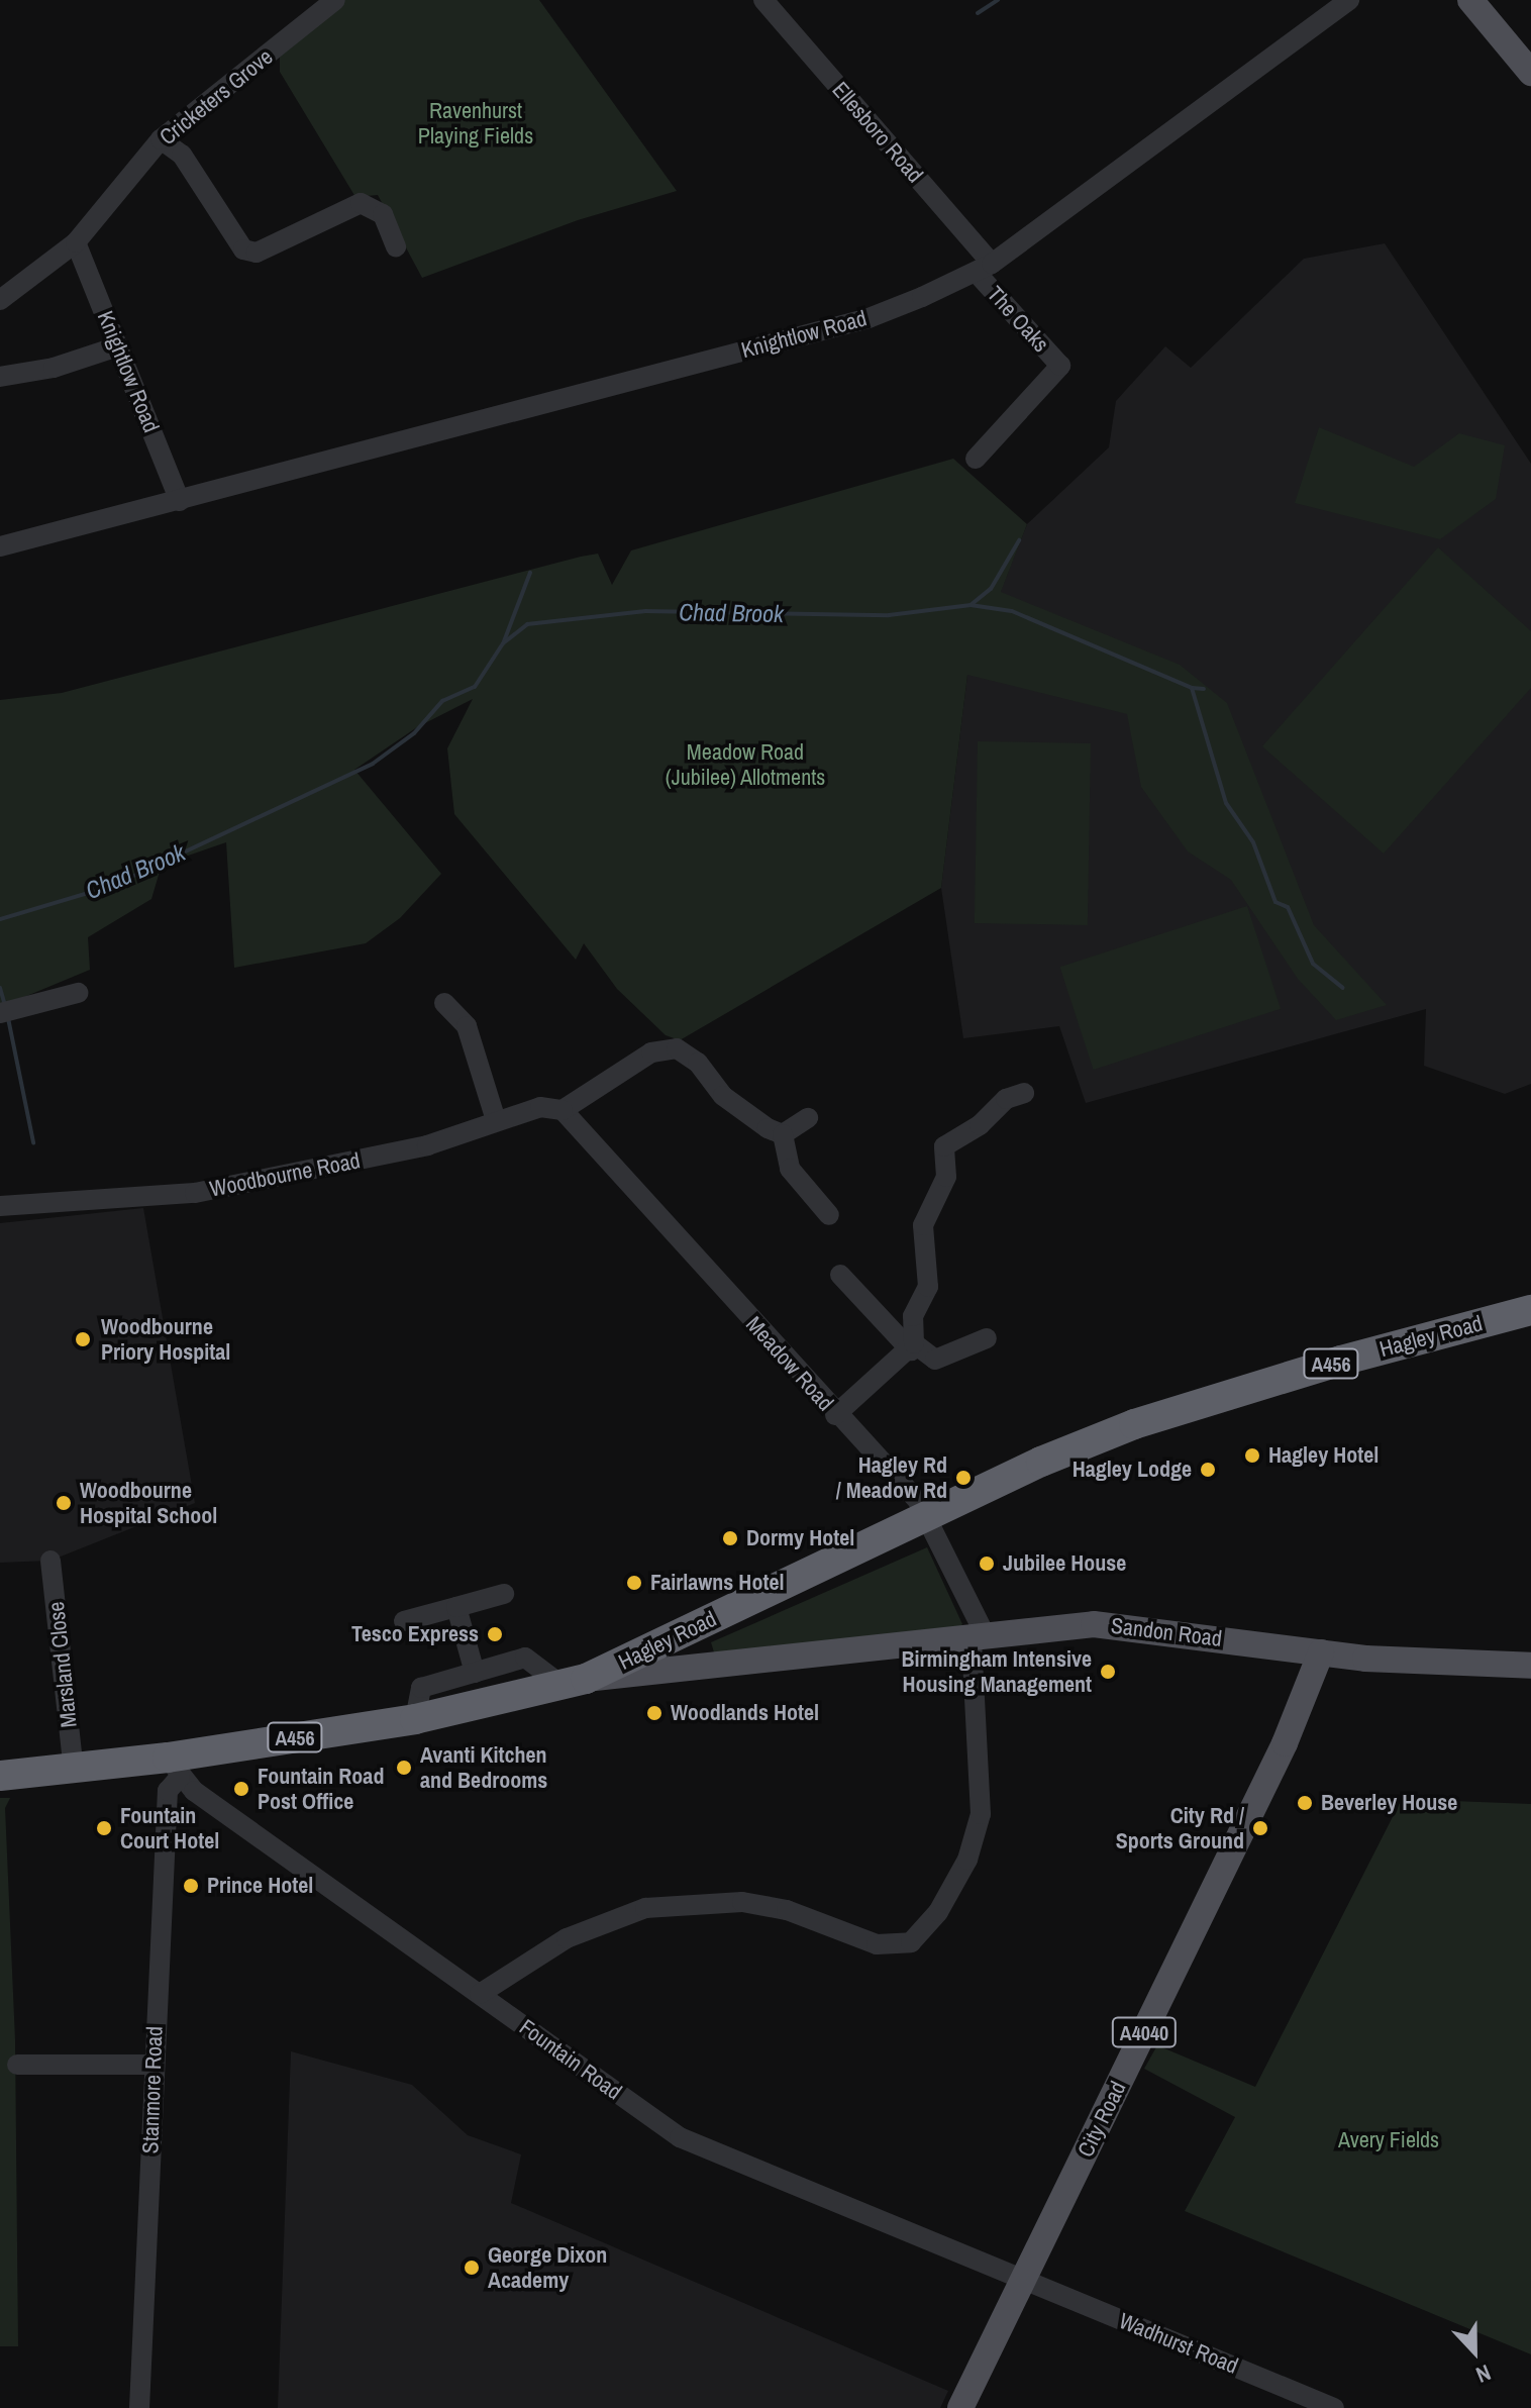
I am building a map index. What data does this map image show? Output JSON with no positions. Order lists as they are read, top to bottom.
{
  "streets": {
    "highway": ["Hagley Road", "A456"],
    "main road": ["Sandon Road", "A4040", "City Road"],
    "street": [
      "Cricketers Grove",
      "Ellesboro Road",
      "The Oaks",
      "Knightlow Road",
      "Woodbourne Road",
      "Meadow Road",
      "Marsland Close",
      "Fountain Road",
      "Stanmore Road",
      "Wadhurst Road"
    ]
  },
  "crossings": [
    ["Cricketers Grove", "Knightlow Road"],
    ["Ellesboro Road", "The Oaks"],
    ["Ellesboro Road", "Knightlow Road"],
    ["The Oaks", "Knightlow Road"],
    ["Woodbourne Road", "Meadow Road"],
    ["Hagley Road", "Meadow Road"],
    ["Hagley Road", "Sandon Road"],
    ["Hagley Road", "Marsland Close"],
    ["Hagley Road", "Fountain Road"],
    ["Hagley Road", "Stanmore Road"],
    ["Meadow Road", "Sandon Road"],
    ["Sandon Road", "City Road"],
    ["Fountain Road", "Stanmore Road"],
    ["Fountain Road", "City Road"],
    ["Fountain Road", "Wadhurst Road"],
    ["City Road", "Wadhurst Road"]
  ],
  "water": ["Chad Brook"],
  "parks": ["Ravenhurst Playing Fields", "Meadow Road (Jubilee) Allotments", "Avery Fields"],
  "places": [
    "Woodbourne Priory Hospital",
    "Hagley Hotel",
    "Hagley Lodge",
    "Hagley Rd / Meadow Rd",
    "Woodbourne Hospital School",
    "Dormy Hotel",
    "Jubilee House",
    "Fairlawns Hotel",
    "Tesco Express",
    "Birmingham Intensive Housing Management",
    "Woodlands Hotel",
    "Avanti Kitchen and Bedrooms",
    "Fountain Road Post Office",
    "Beverley House",
    "Fountain Court Hotel",
    "City Rd / Sports Ground",
    "Prince Hotel",
    "George Dixon Academy"
  ],
  "north": "bottom"
}
